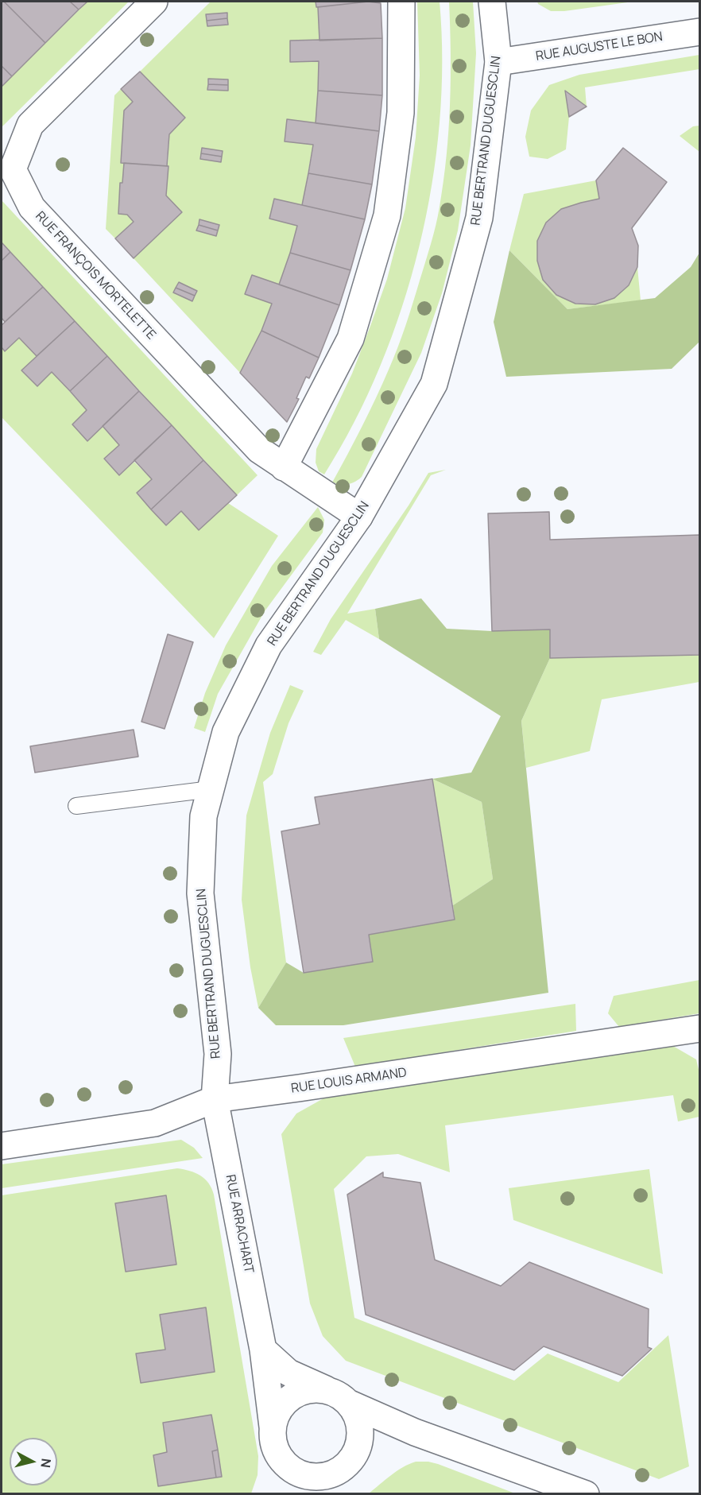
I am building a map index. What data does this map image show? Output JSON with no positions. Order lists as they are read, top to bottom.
{
  "streets": {
    "street": [
      "RUE AUGUSTE LE BON",
      "RUE BERTRAND DUGUESCLIN",
      "RUE FRANÇOIS MORTELETTE",
      "RUE LOUIS ARMAND",
      "RUE ARRACHART"
    ]
  },
  "crossings": [
    ["RUE AUGUSTE LE BON", "RUE BERTRAND DUGUESCLIN"],
    ["RUE BERTRAND DUGUESCLIN", "RUE FRANÇOIS MORTELETTE"],
    ["RUE BERTRAND DUGUESCLIN", "RUE LOUIS ARMAND"],
    ["RUE BERTRAND DUGUESCLIN", "RUE ARRACHART"],
    ["RUE LOUIS ARMAND", "RUE ARRACHART"]
  ],
  "north": "right"
}
